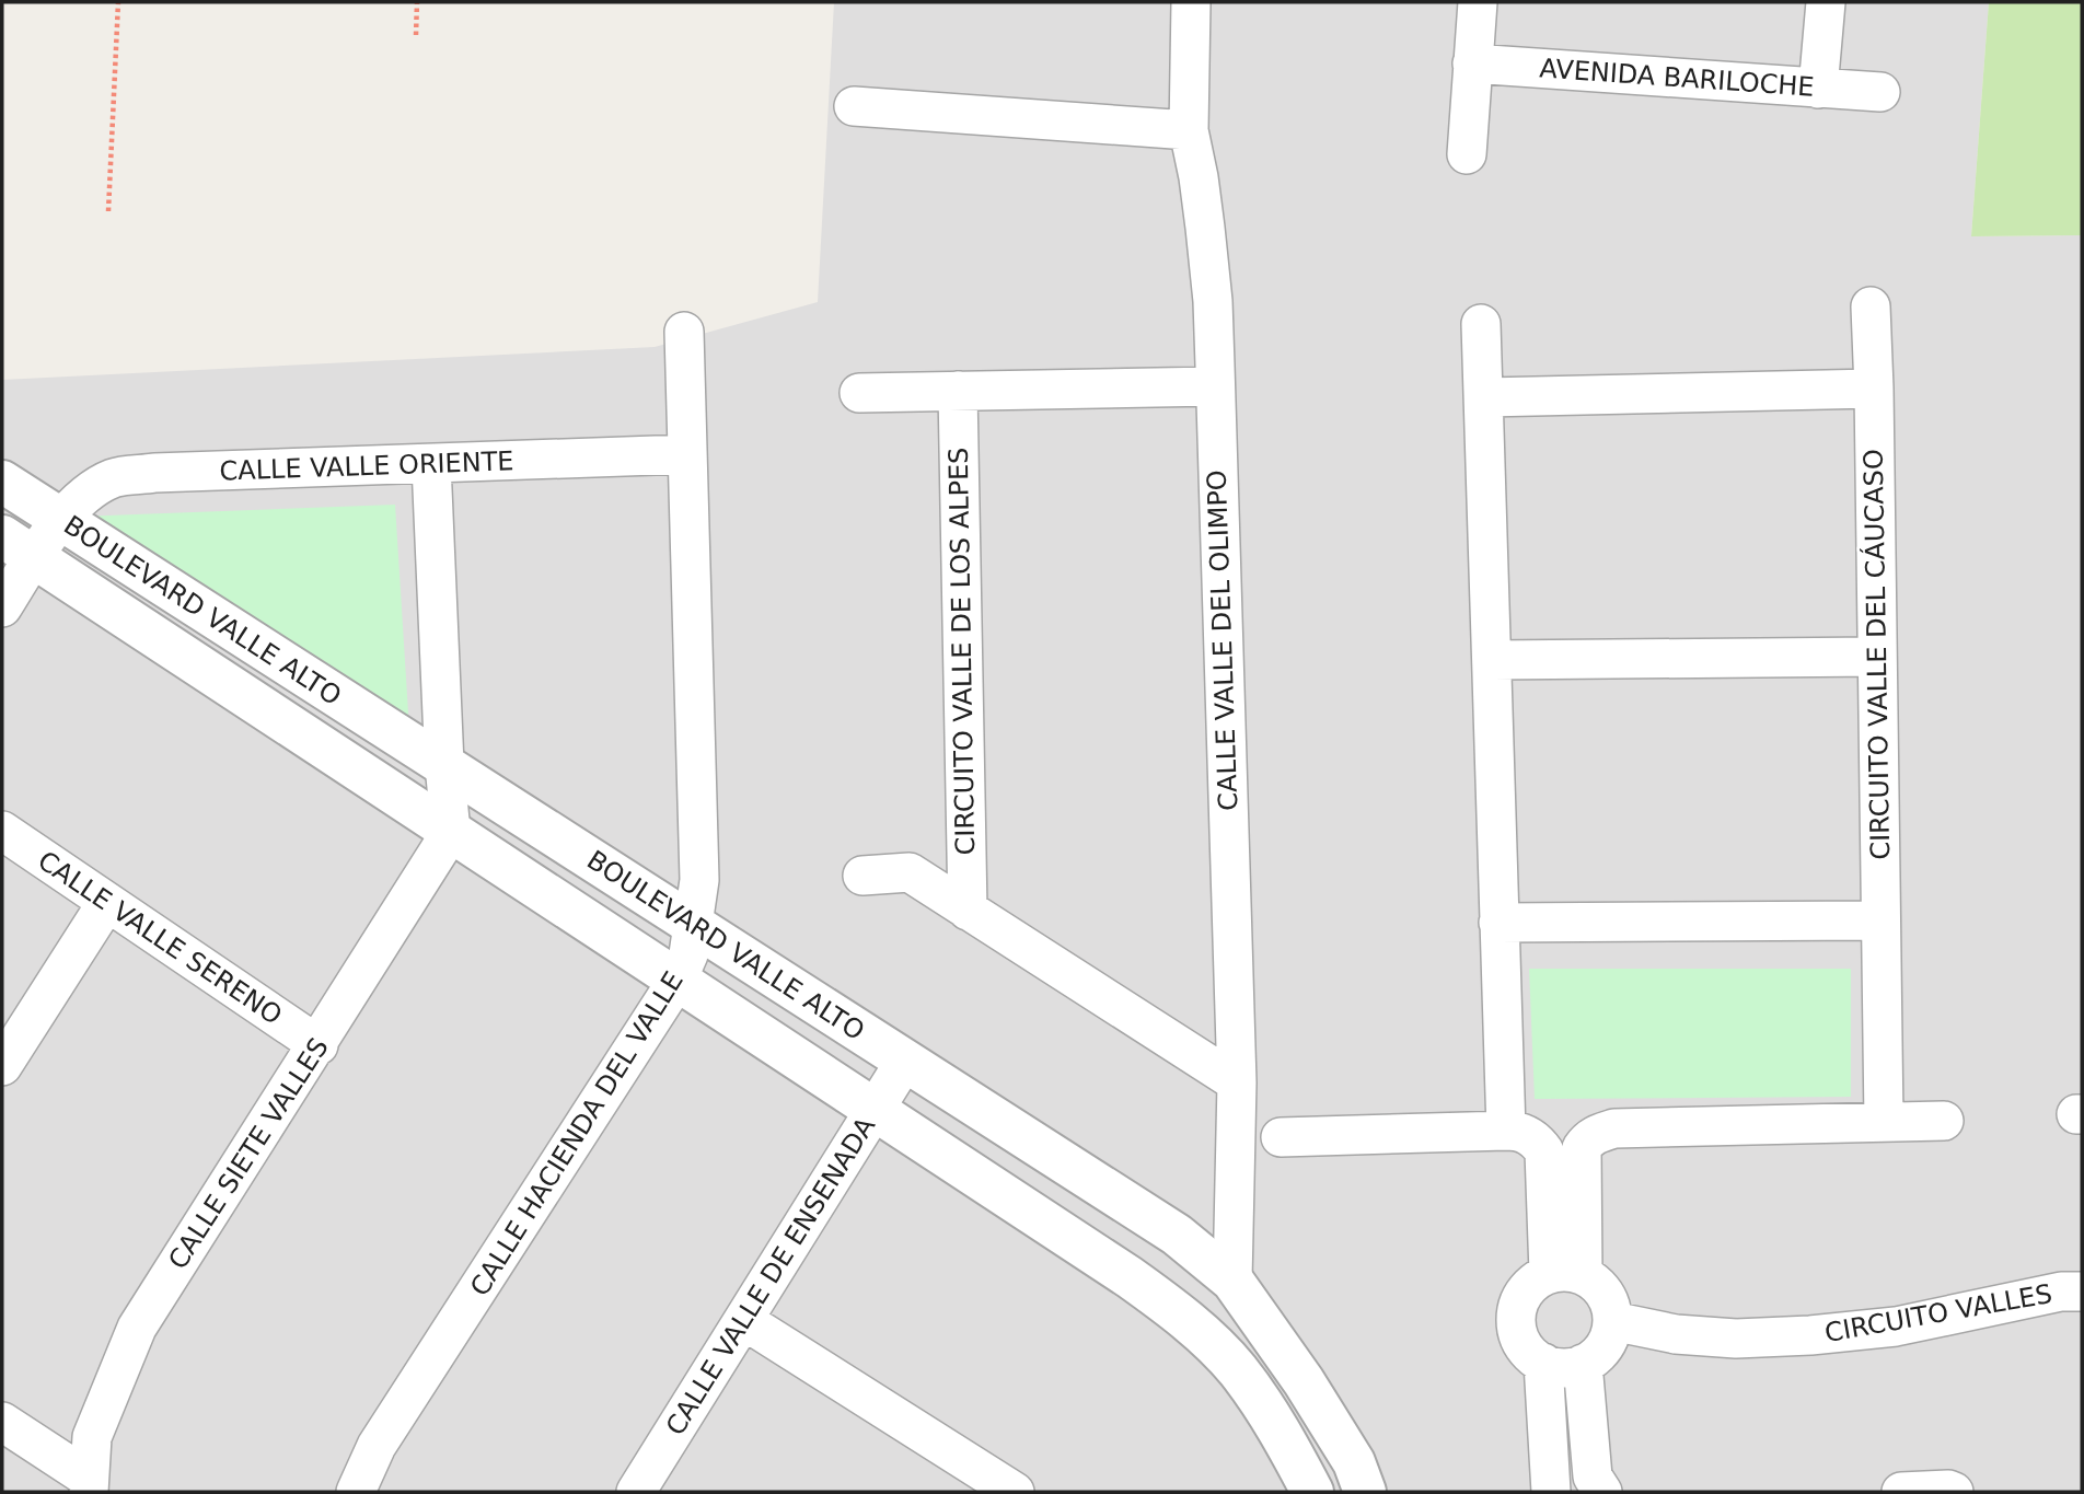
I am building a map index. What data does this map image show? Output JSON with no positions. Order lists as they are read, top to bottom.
{
  "streets": {
    "street": [
      "AVENIDA BARILOCHE",
      "CALLE VALLE ORIENTE",
      "BOULEVARD VALLE ALTO",
      "CALLE VALLE DEL OLIMPO",
      "CIRCUITO VALLE DE LOS ALPES",
      "CIRCUITO VALLE DEL CÁUCASO",
      "CALLE VALLE SERENO",
      "CALLE HACIENDA DEL VALLE",
      "CALLE SIETE VALLES",
      "CALLE VALLE DE ENSENADA",
      "CIRCUITO VALLES"
    ]
  },
  "crossings": [
    ["CALLE VALLE ORIENTE", "BOULEVARD VALLE ALTO"],
    ["CALLE VALLE ORIENTE", "CALLE HACIENDA DEL VALLE"],
    ["BOULEVARD VALLE ALTO", "CALLE VALLE DEL OLIMPO"],
    ["BOULEVARD VALLE ALTO", "CALLE HACIENDA DEL VALLE"],
    ["BOULEVARD VALLE ALTO", "CALLE SIETE VALLES"],
    ["BOULEVARD VALLE ALTO", "CALLE VALLE DE ENSENADA"],
    ["CALLE VALLE DEL OLIMPO", "CIRCUITO VALLE DE LOS ALPES"],
    ["CALLE VALLE SERENO", "CALLE SIETE VALLES"]
  ]
}
